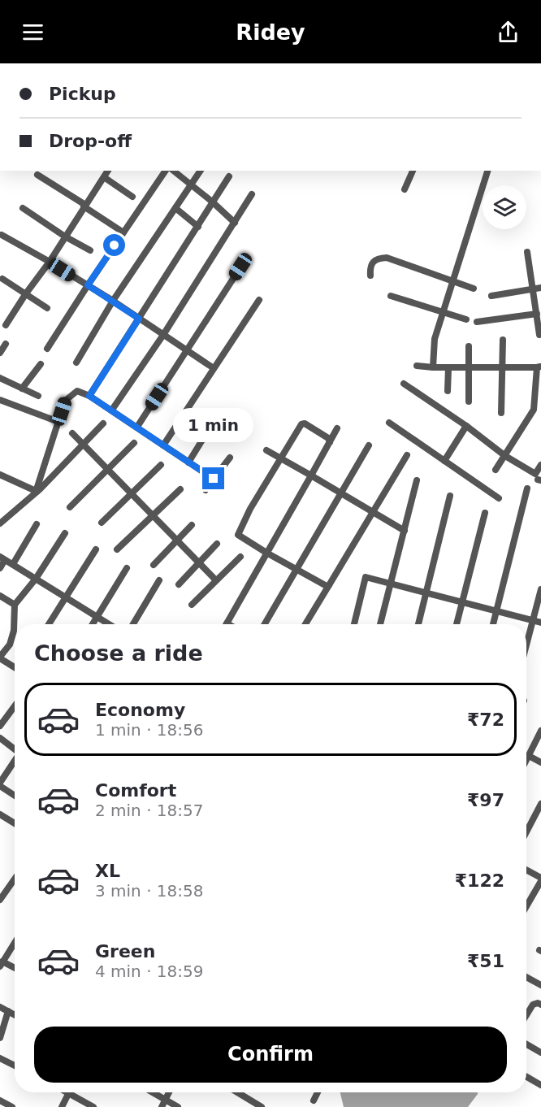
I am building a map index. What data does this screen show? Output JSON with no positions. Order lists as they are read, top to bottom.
{
  "page": {
    "header": "Ridey",
    "banner": ["Pickup", "Drop-off"],
    "bubble": "1 min",
    "heading": "Choose a ride",
    "list": [
      {
        "name": "Economy",
        "note": "1 min · 18:56",
        "value": "₹72"
      },
      {
        "name": "Comfort",
        "note": "2 min · 18:57",
        "value": "₹97"
      },
      {
        "name": "XL",
        "note": "3 min · 18:58",
        "value": "₹122"
      },
      {
        "name": "Green",
        "note": "4 min · 18:59",
        "value": "₹51"
      }
    ],
    "buttons": "Confirm"
  }
}
